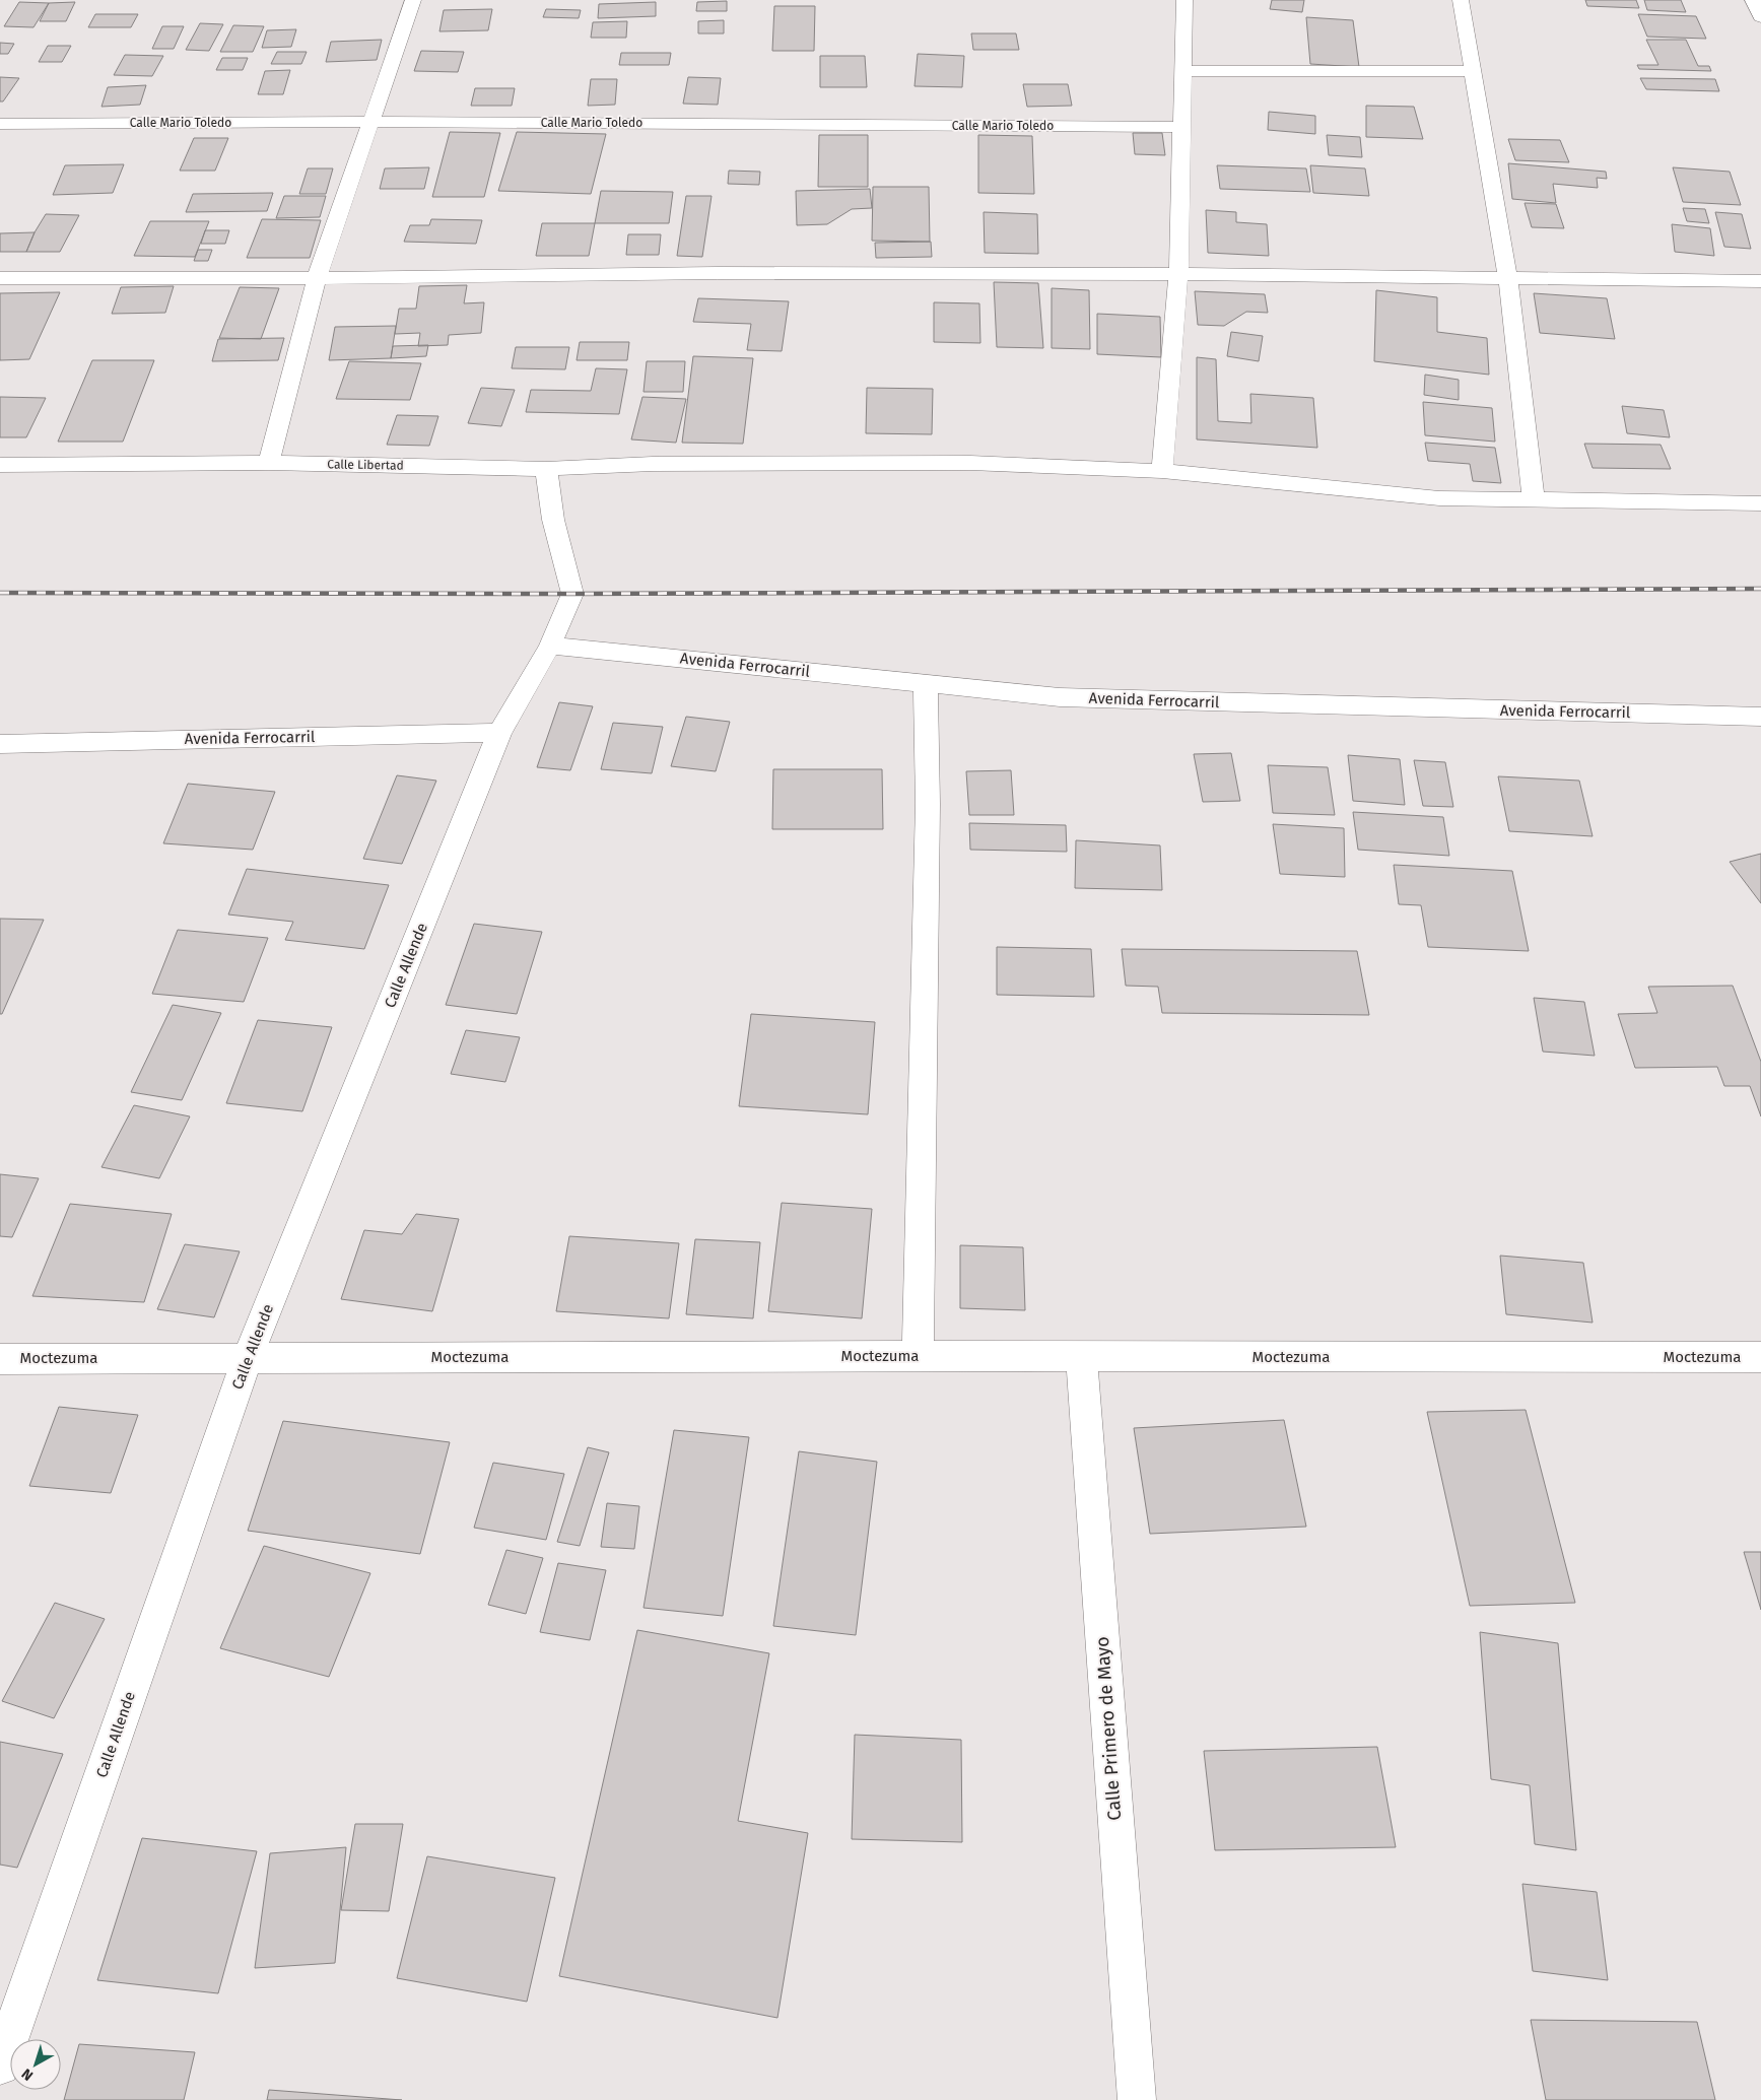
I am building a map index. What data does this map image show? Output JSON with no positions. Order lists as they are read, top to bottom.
{
  "streets": {
    "street": [
      "Calle Mario Toledo",
      "Calle Libertad",
      "Avenida Ferrocarril",
      "Calle Allende",
      "Moctezuma",
      "Calle Primero de Mayo"
    ]
  },
  "crossings": [
    ["Avenida Ferrocarril", "Calle Allende"],
    ["Calle Allende", "Moctezuma"],
    ["Moctezuma", "Calle Primero de Mayo"]
  ],
  "north": "bottom left"
}
